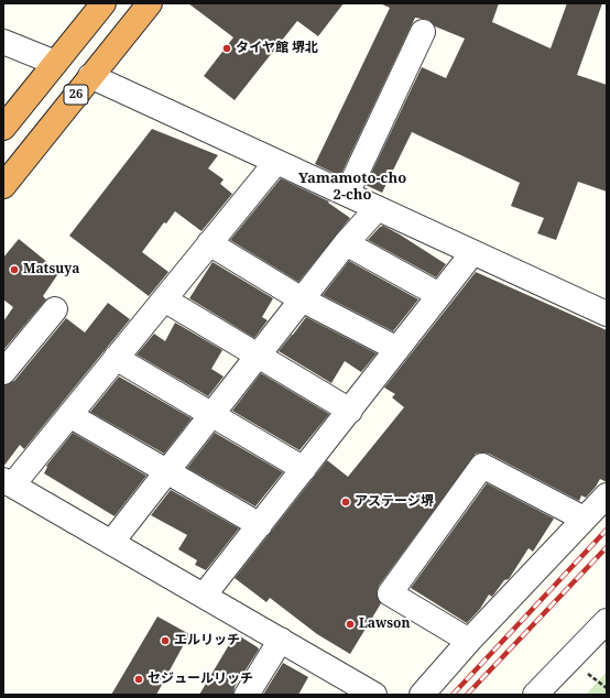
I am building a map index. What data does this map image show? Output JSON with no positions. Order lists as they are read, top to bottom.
{
  "streets": {
    "highway": ["26"]
  },
  "districts": ["Yamamoto-cho 2-cho"],
  "places": [
    "タイヤ館 堺北",
    "Matsuya",
    "アステージ堺",
    "Lawson",
    "エルリッチ",
    "セジュールリッチ"
  ]
}
